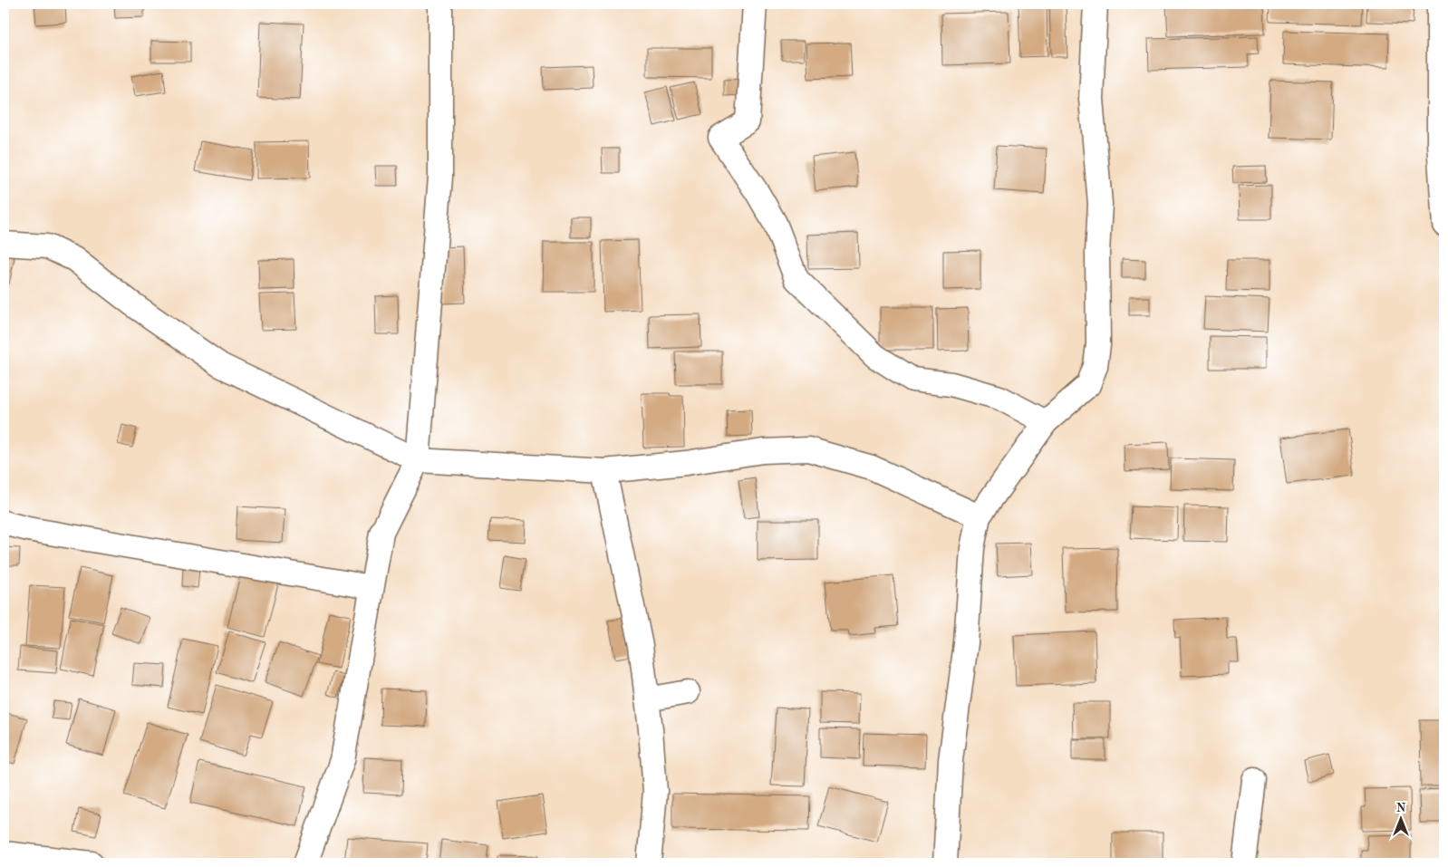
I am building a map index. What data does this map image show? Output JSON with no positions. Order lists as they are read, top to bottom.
{
  "north": "top"
}
